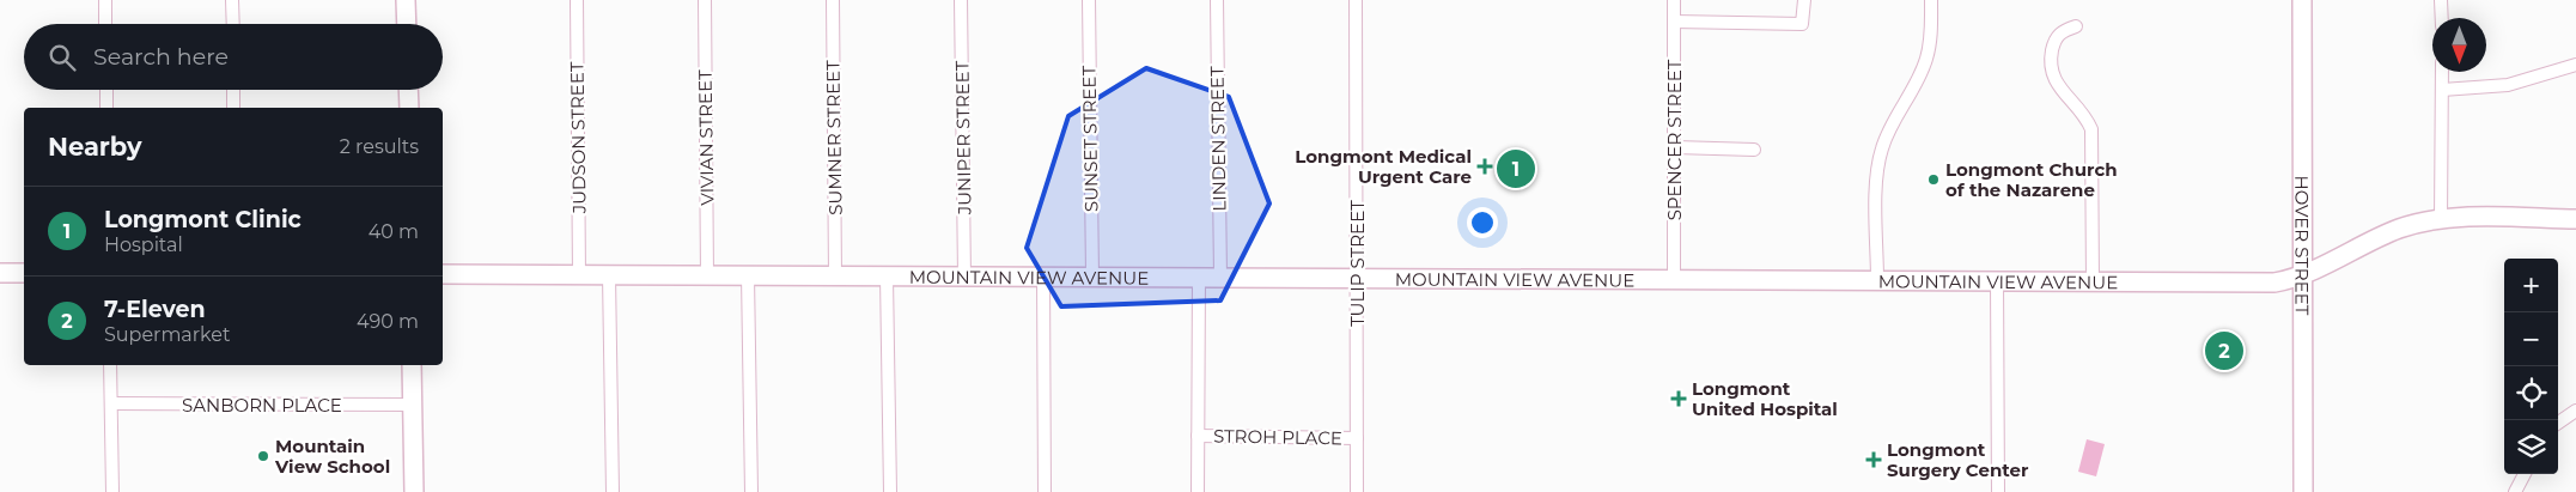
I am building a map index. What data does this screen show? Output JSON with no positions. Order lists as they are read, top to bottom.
{
  "streets": {
    "street": [
      "JUDSON STREET",
      "VIVIAN STREET",
      "SUMNER STREET",
      "JUNIPER STREET",
      "SUNSET STREET",
      "LINDEN STREET",
      "SPENCER STREET",
      "HOVER STREET",
      "TULIP STREET",
      "MOUNTAIN VIEW AVENUE",
      "SANBORN PLACE",
      "STROH PLACE"
    ]
  },
  "crossings": [
    ["JUDSON STREET", "MOUNTAIN VIEW AVENUE"],
    ["VIVIAN STREET", "MOUNTAIN VIEW AVENUE"],
    ["SUMNER STREET", "MOUNTAIN VIEW AVENUE"],
    ["JUNIPER STREET", "MOUNTAIN VIEW AVENUE"],
    ["SUNSET STREET", "MOUNTAIN VIEW AVENUE"],
    ["LINDEN STREET", "MOUNTAIN VIEW AVENUE"],
    ["SPENCER STREET", "MOUNTAIN VIEW AVENUE"],
    ["HOVER STREET", "MOUNTAIN VIEW AVENUE"],
    ["TULIP STREET", "MOUNTAIN VIEW AVENUE"],
    ["TULIP STREET", "STROH PLACE"]
  ],
  "places": {
    "health": ["Longmont Medical Urgent Care", "Longmont United Hospital", "Longmont Surgery Center"],
    "other": ["Longmont Church of the Nazarene", "Mountain View School"]
  },
  "north": "bottom",
  "page": {
    "search": "Search here",
    "heading": ["Nearby", "2 results"],
    "pins": ["1", "2"],
    "list": [
      {
        "mark": "1",
        "name": "Longmont Clinic",
        "note": "Hospital",
        "value": "40 m"
      },
      {
        "mark": "2",
        "name": "7-Eleven",
        "note": "Supermarket",
        "value": "490 m"
      }
    ],
    "map_buttons": ["+", "−"]
  }
}
